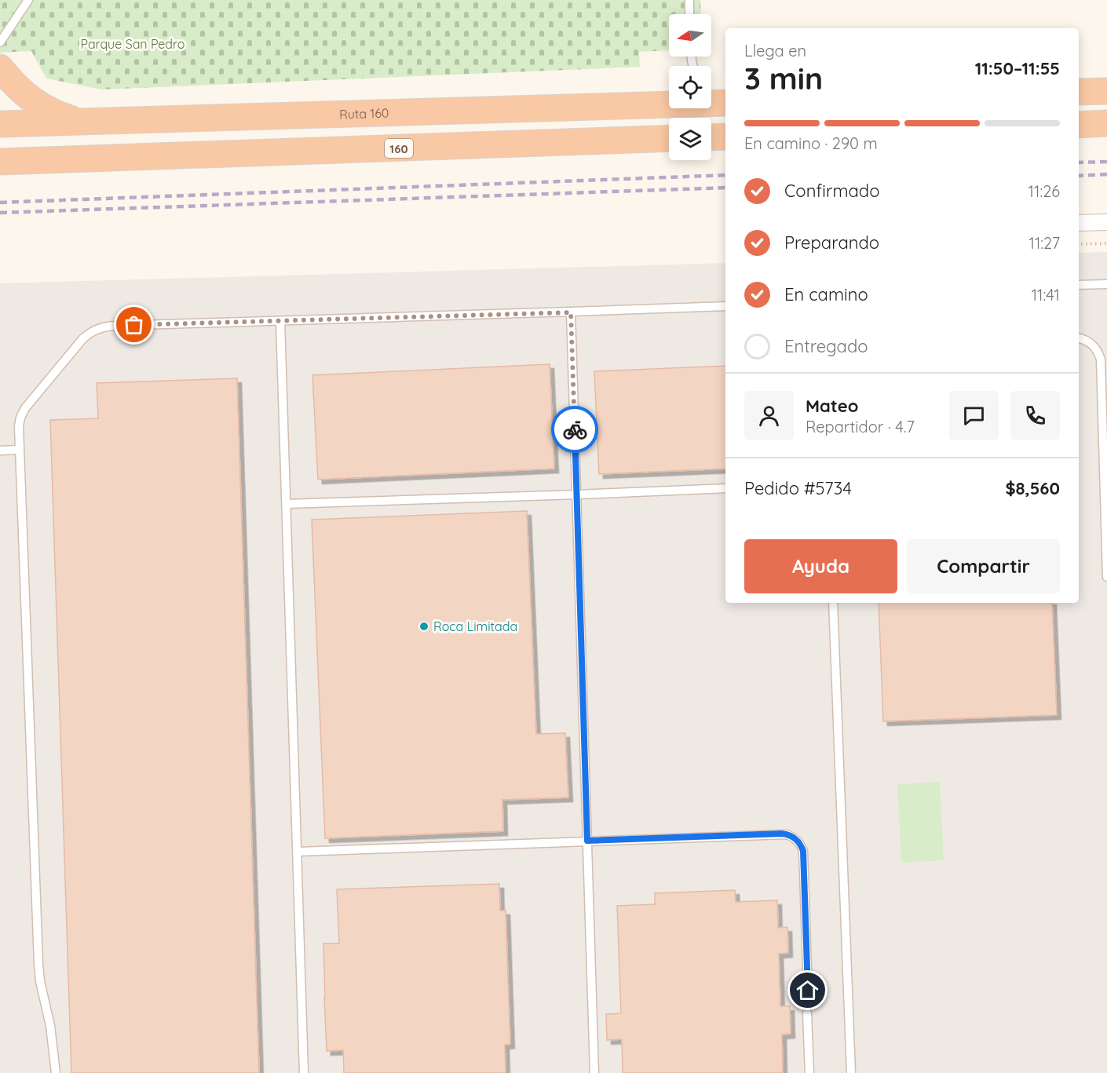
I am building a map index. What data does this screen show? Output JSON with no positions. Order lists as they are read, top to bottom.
{
  "streets": {
    "highway": ["Ruta 160", "160"]
  },
  "parks": ["Parque San Pedro"],
  "places": ["Roca Limitada"],
  "north": "left",
  "page": {
    "heading": ["3 min", "Llega en", "11:50–11:55"],
    "panel": [
      "Mateo",
      "Repartidor · 4.7",
      "Pedido #5734",
      "$8,560"
    ],
    "bar": "En camino · 290 m",
    "list": [
      ["Confirmado", "11:26"],
      ["Preparando", "11:27"],
      ["En camino", "11:41"],
      "Entregado"
    ],
    "buttons": ["Ayuda", "Compartir"]
  }
}
